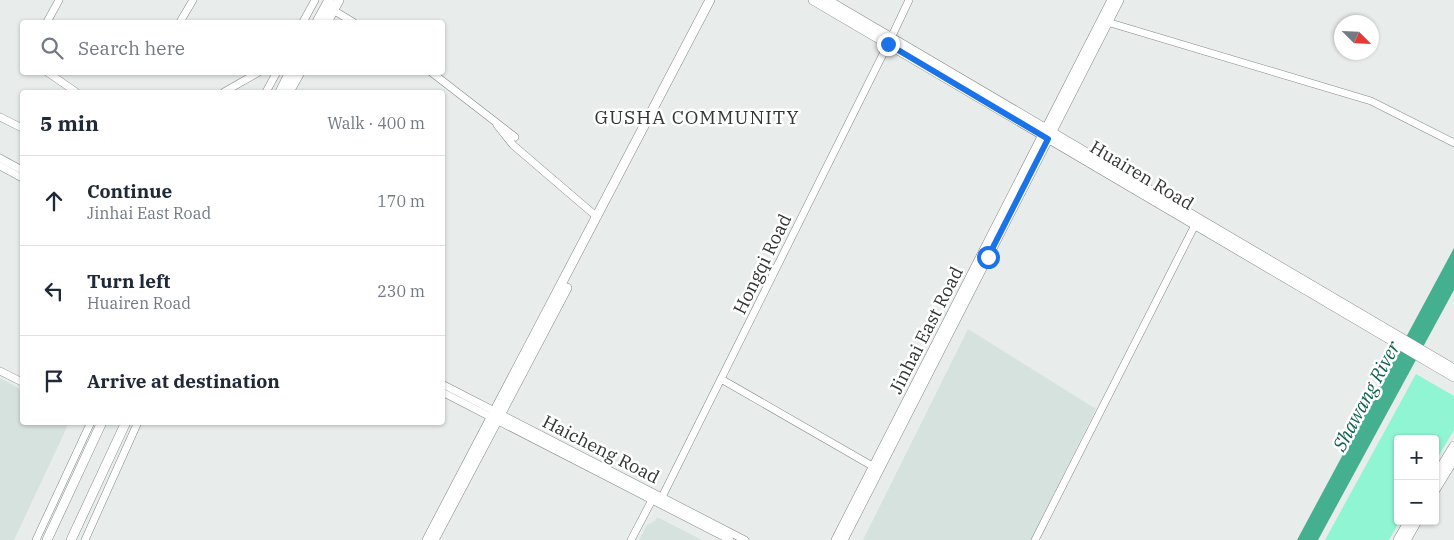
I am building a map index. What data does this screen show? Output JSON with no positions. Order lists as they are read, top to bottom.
{
  "streets": {
    "main road": ["Huairen Road", "Jinhai East Road"],
    "street": ["Hongqi Road", "Haicheng Road"]
  },
  "crossings": [
    ["Huairen Road", "Hongqi Road"],
    ["Huairen Road", "Jinhai East Road"],
    ["Hongqi Road", "Haicheng Road"]
  ],
  "districts": ["GUSHA COMMUNITY"],
  "water": ["Shawang River"],
  "north": "bottom right",
  "page": {
    "search": "Search here",
    "heading": ["5 min", "Walk · 400 m"],
    "list": [
      ["Continue", "Jinhai East Road", "170 m"],
      ["Turn left", "Huairen Road", "230 m"],
      "Arrive at destination"
    ],
    "map_buttons": ["+", "−"]
  }
}
